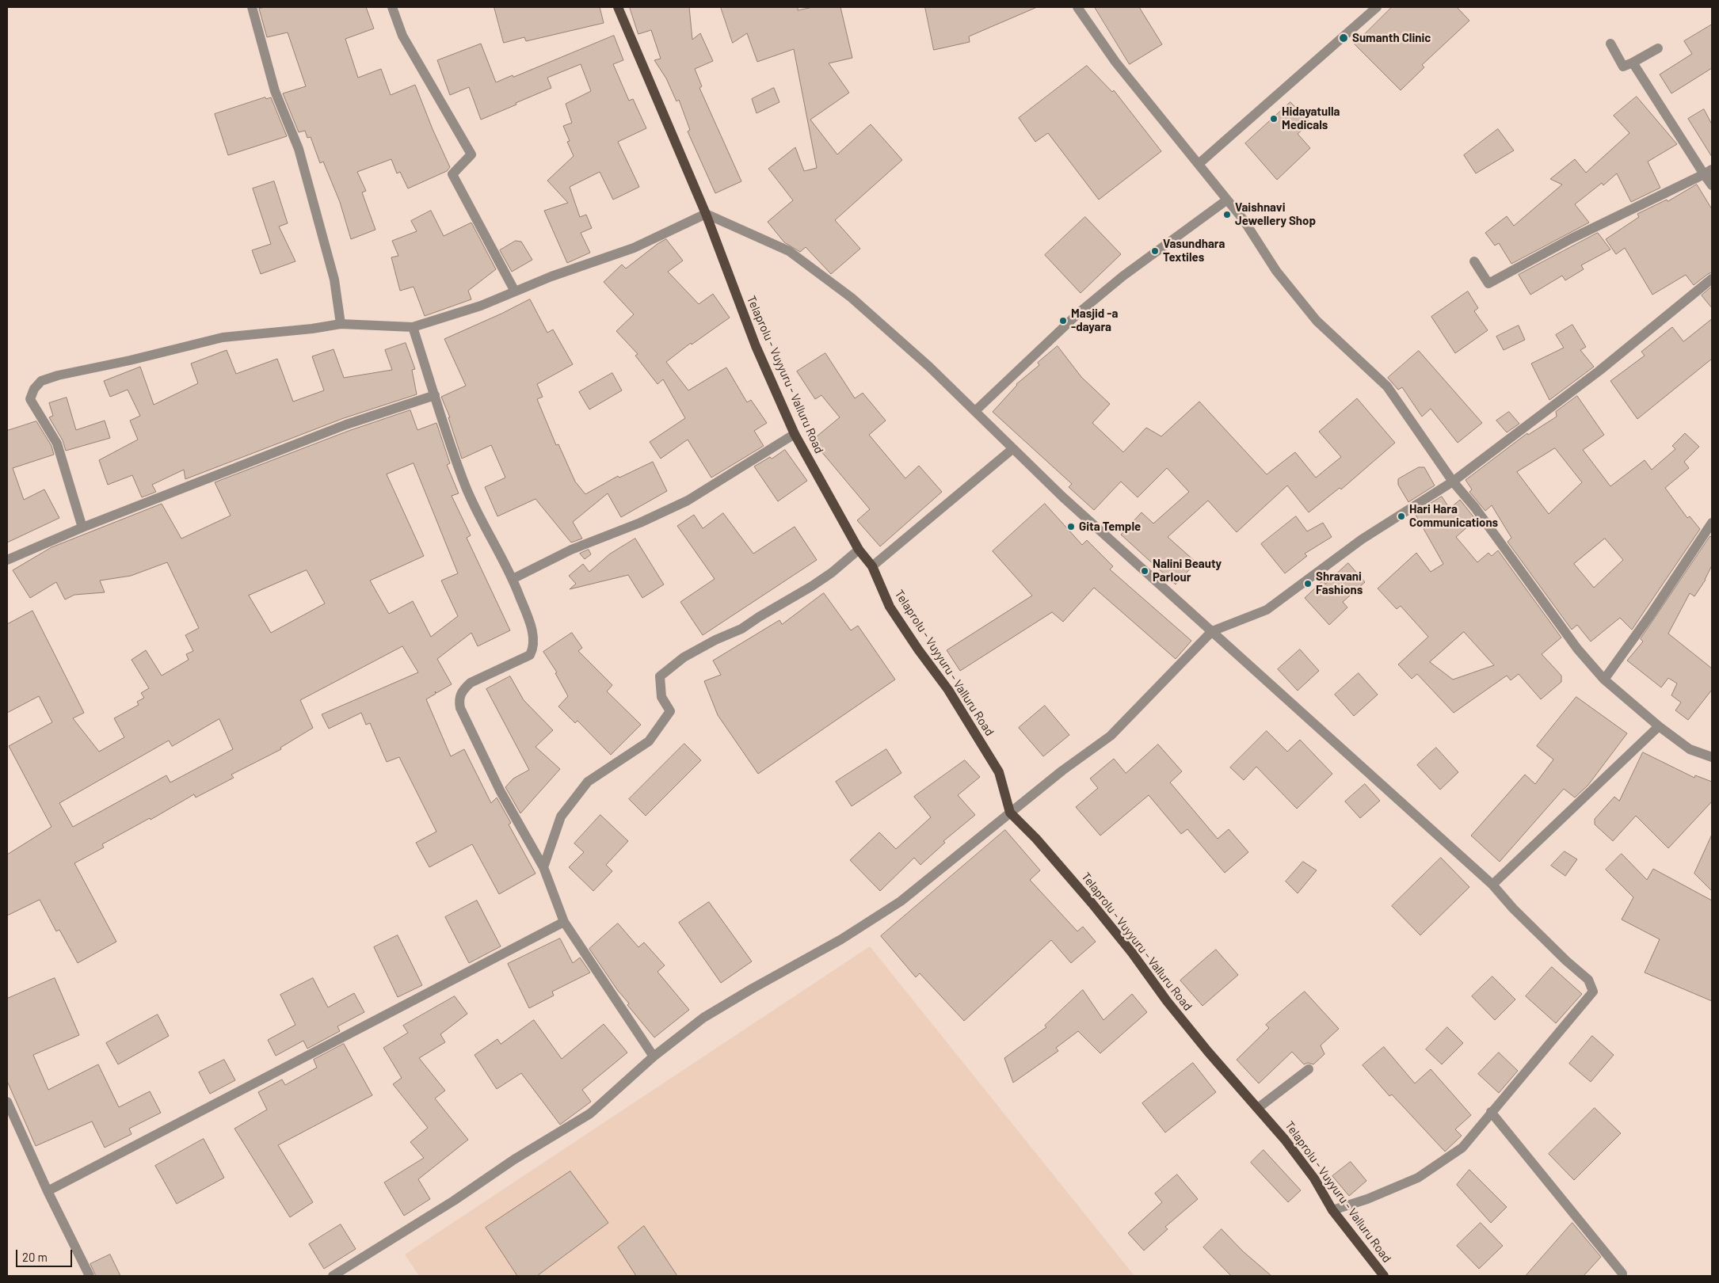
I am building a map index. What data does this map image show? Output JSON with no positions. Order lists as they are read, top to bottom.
{
  "streets": {
    "main road": ["Telaprolu - Vuyyuru - Valluru Road"]
  },
  "places": [
    "Sumanth Clinic",
    "Hidayatulla Medicals",
    "Vaishnavi Jewellery Shop",
    "Vasundhara Textiles",
    "Masjid -a -dayara",
    "Hari Hara Communications",
    "Gita Temple",
    "Nalini Beauty Parlour",
    "Shravani Fashions"
  ],
  "scale_bar": "20 m"
}
